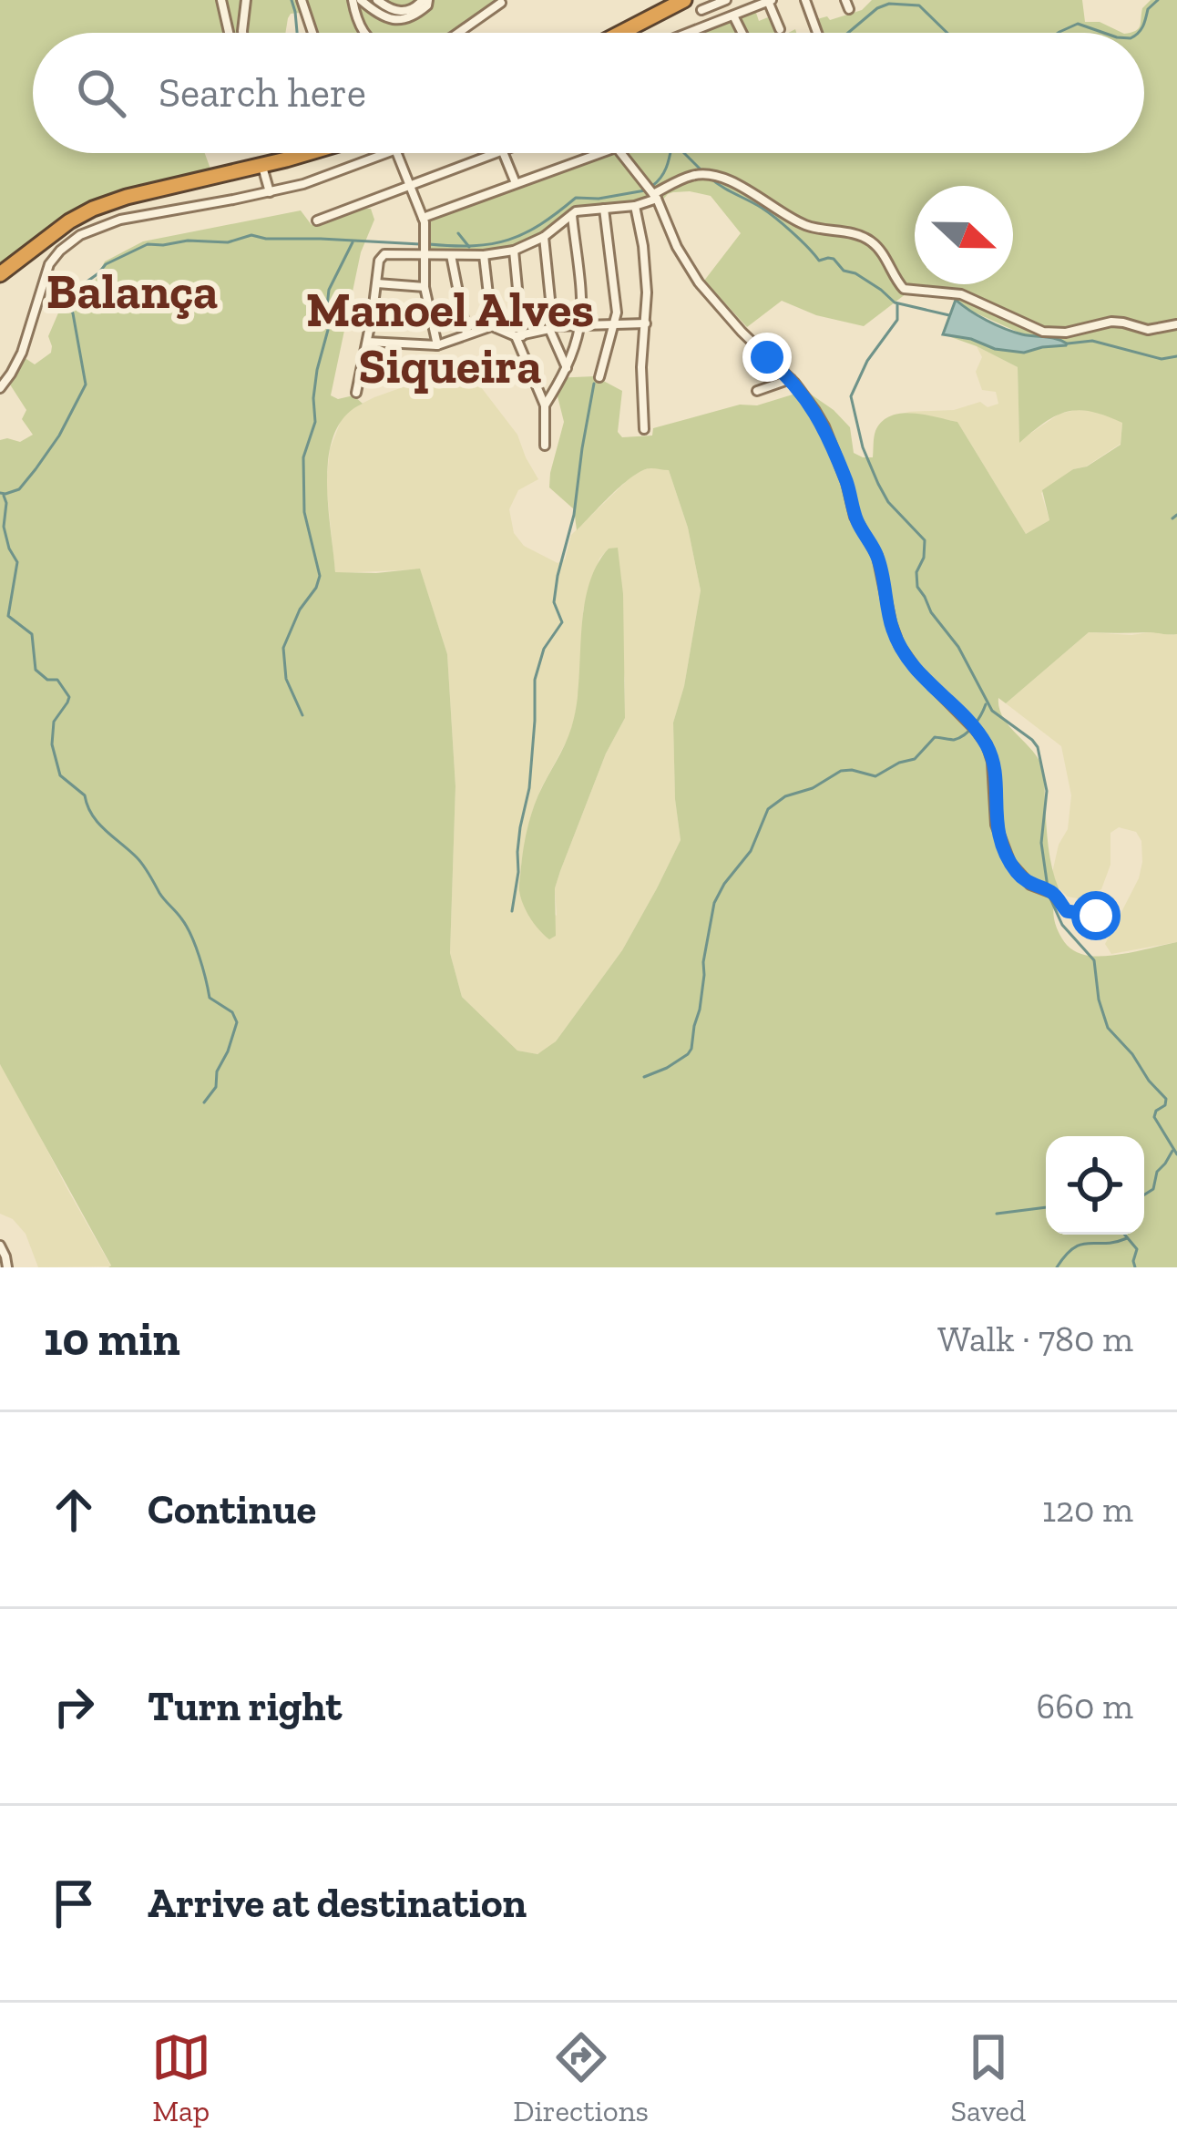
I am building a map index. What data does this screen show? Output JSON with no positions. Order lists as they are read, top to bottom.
{
  "districts": ["Balança", "Manoel Alves Siqueira"],
  "north": "right",
  "page": {
    "search": "Search here",
    "heading": ["10 min", "Walk · 780 m"],
    "list": [
      ["Continue", "120 m"],
      ["Turn right", "660 m"],
      "Arrive at destination"
    ],
    "nav": ["Map", "Directions", "Saved"]
  }
}
